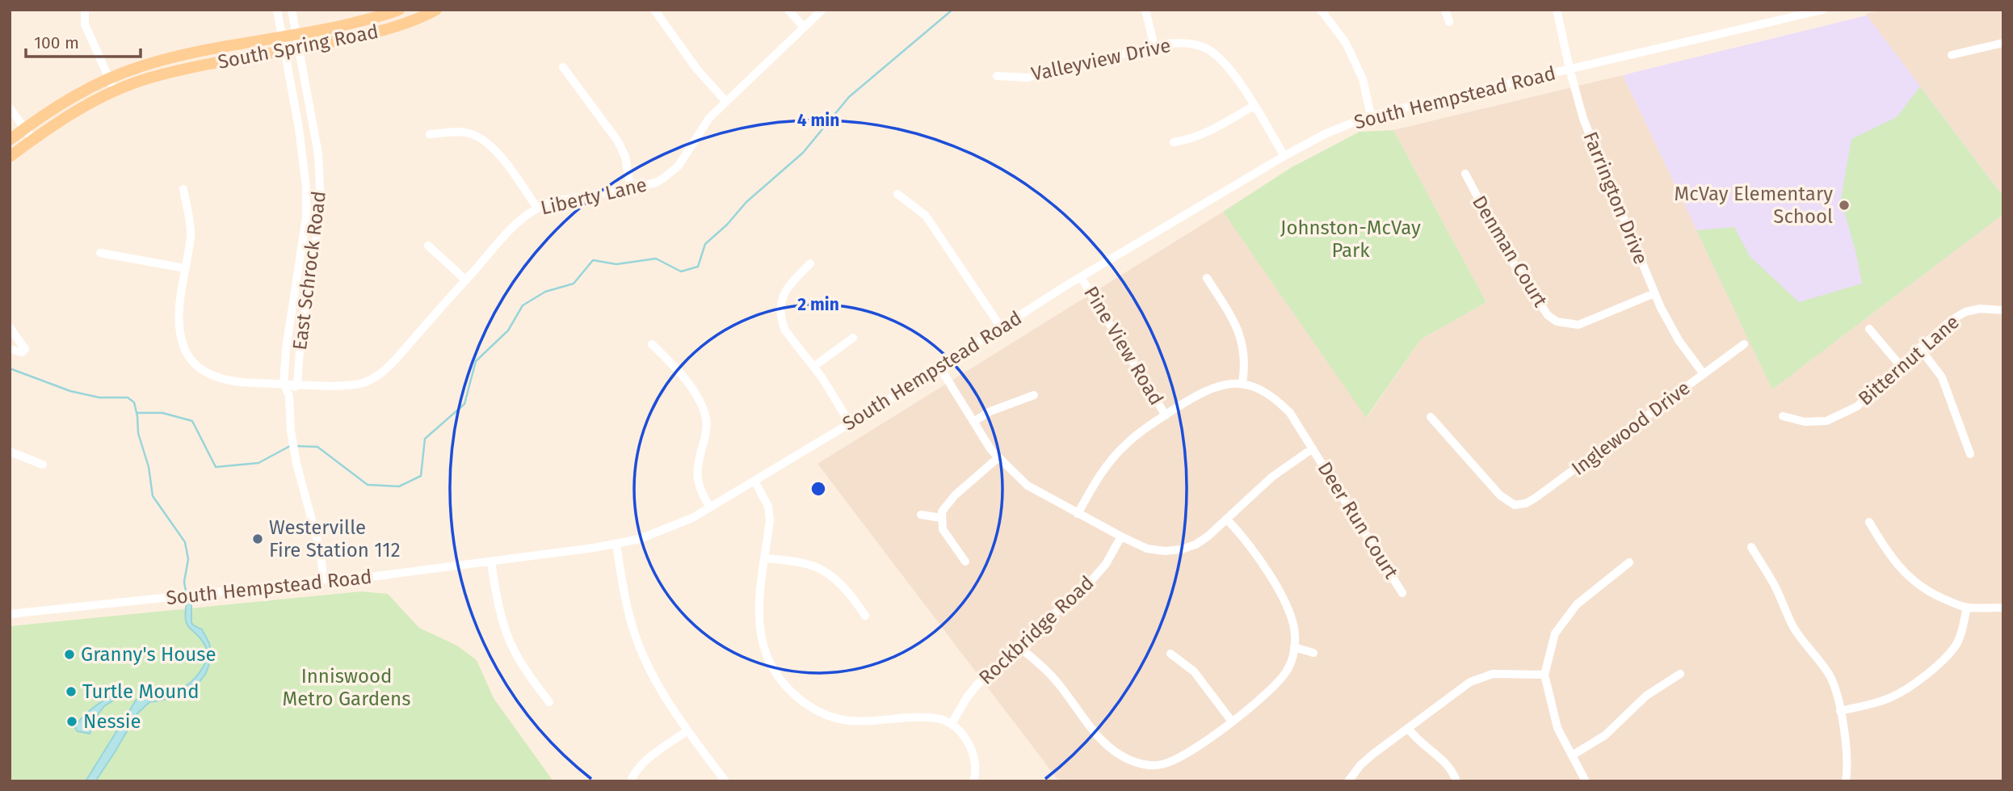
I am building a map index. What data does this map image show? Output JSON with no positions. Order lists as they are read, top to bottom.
{
  "streets": {
    "main road": ["South Spring Road"],
    "street": [
      "Valleyview Drive",
      "South Hempstead Road",
      "Liberty Lane",
      "Farrington Drive",
      "Denman Court",
      "East Schrock Road",
      "Pine View Road",
      "Bitternut Lane",
      "Inglewood Drive",
      "Deer Run Court",
      "Rockbridge Road"
    ]
  },
  "crossings": [
    ["South Spring Road", "East Schrock Road"],
    ["Valleyview Drive", "South Hempstead Road"],
    ["South Hempstead Road", "Farrington Drive"],
    ["South Hempstead Road", "East Schrock Road"],
    ["South Hempstead Road", "Pine View Road"],
    ["Liberty Lane", "East Schrock Road"],
    ["Farrington Drive", "Denman Court"],
    ["Farrington Drive", "Inglewood Drive"]
  ],
  "parks": ["Johnston-McVay Park", "Inniswood Metro Gardens"],
  "places": [
    "McVay Elementary School",
    "Westerville Fire Station 112",
    "Granny's House",
    "Turtle Mound",
    "Nessie"
  ],
  "scale_bar": "100 m",
  "rings": ["4 min", "2 min"]
}
